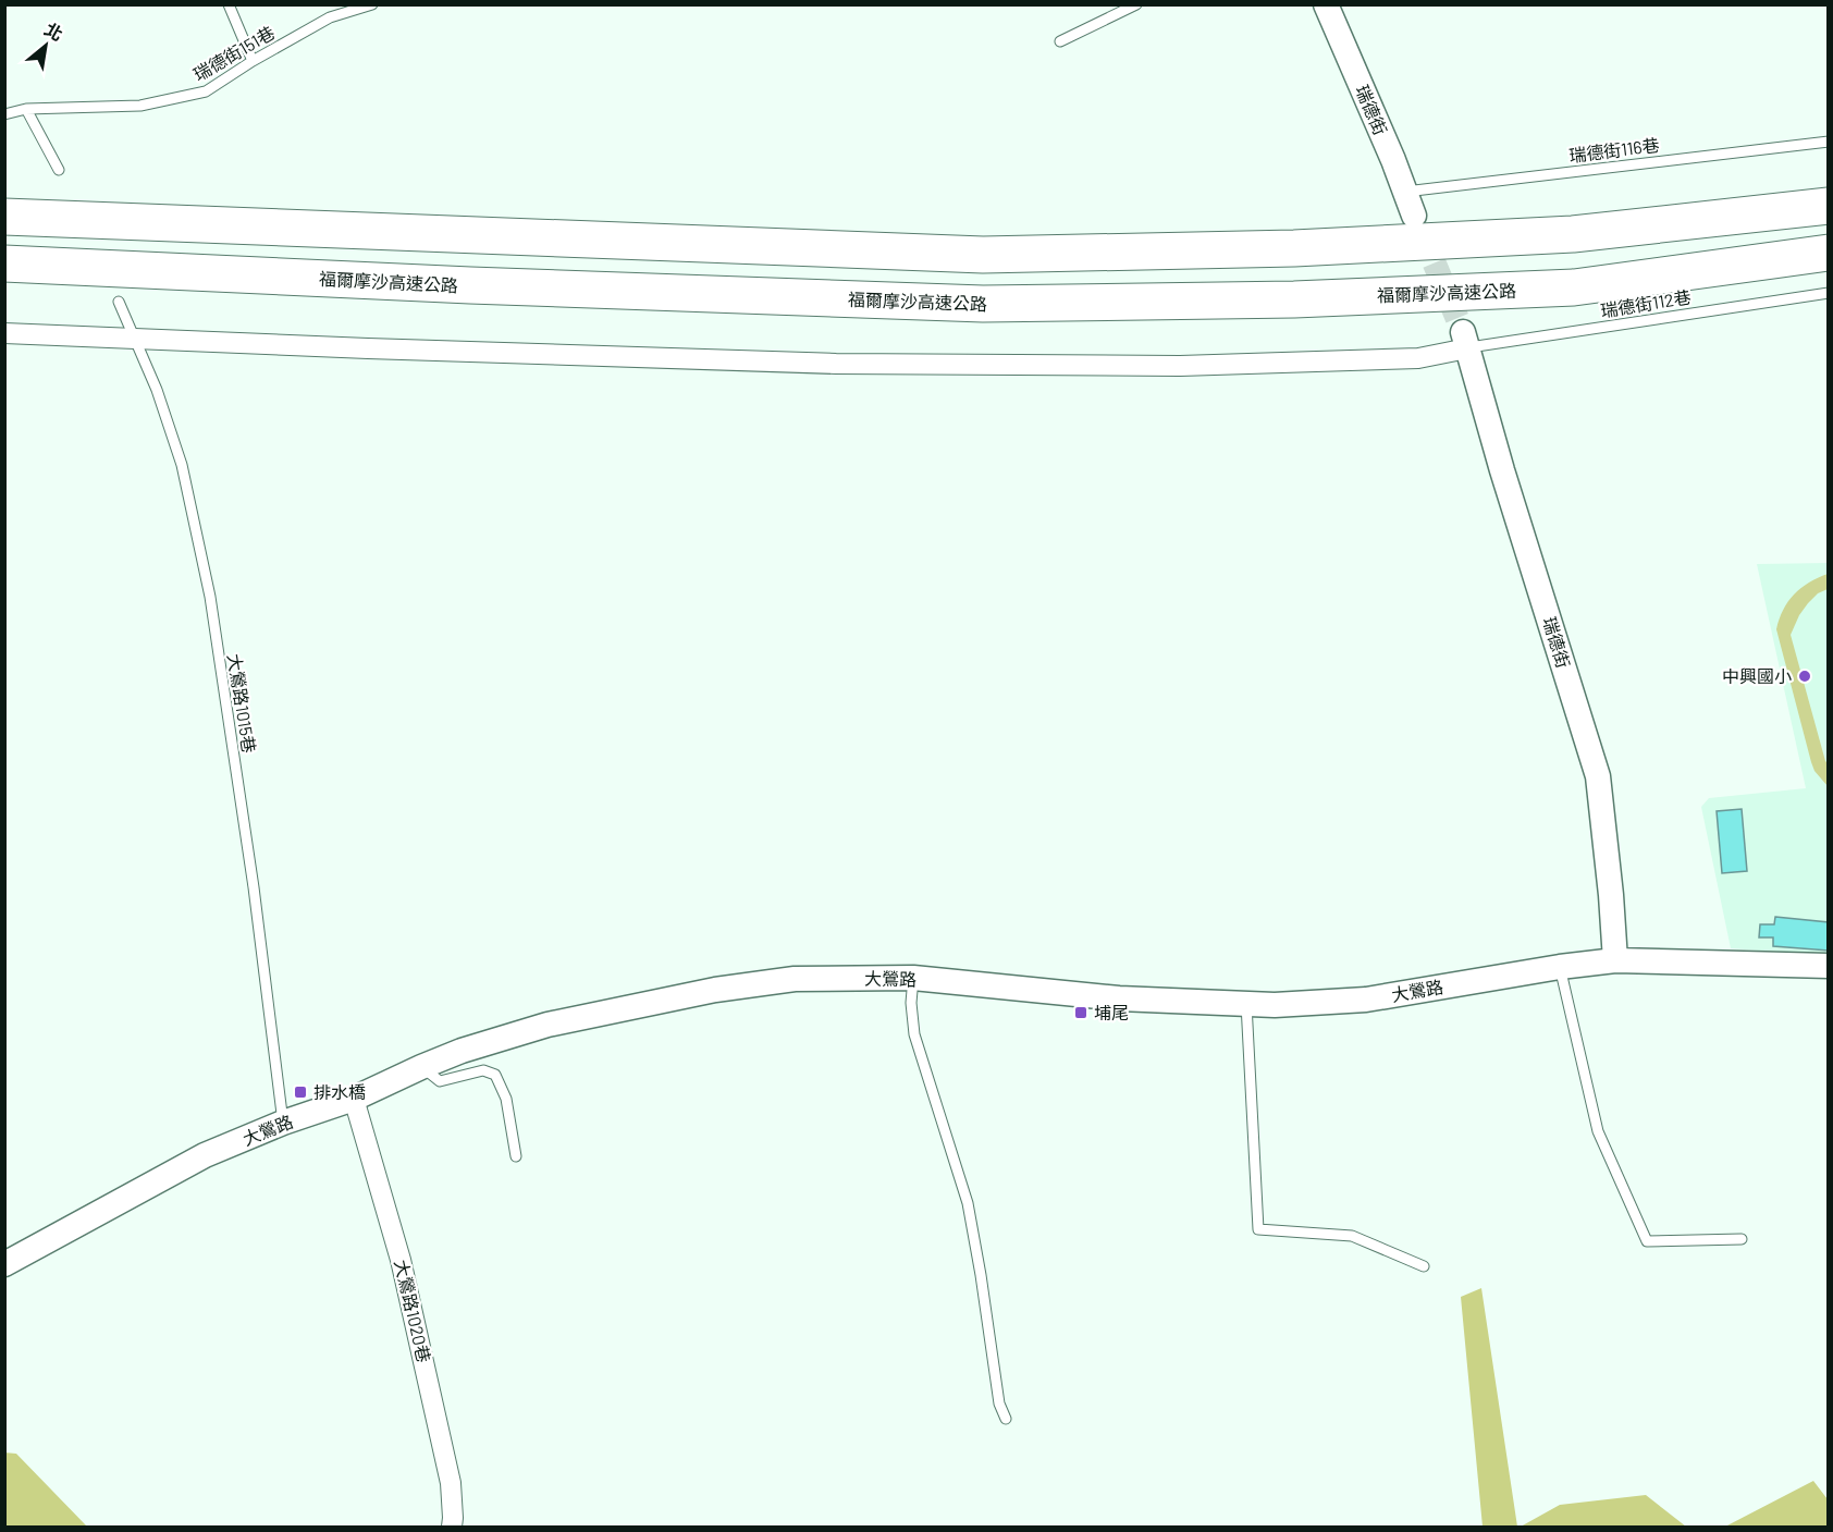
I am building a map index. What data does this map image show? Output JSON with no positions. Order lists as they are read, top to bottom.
{
  "streets": {
    "highway": ["福爾摩沙高速公路"],
    "street": ["瑞德街", "大鶯路", "大鶯路1020巷"],
    "lane": [
      "瑞德街151巷",
      "瑞德街116巷",
      "瑞德街112巷",
      "大鶯路1015巷"
    ]
  },
  "crossings": [
    ["瑞德街", "瑞德街116巷"],
    ["瑞德街", "瑞德街112巷"],
    ["瑞德街", "大鶯路"],
    ["大鶯路1015巷", "大鶯路"],
    ["大鶯路", "大鶯路1020巷"]
  ],
  "places": {
    "other": ["中興國小"],
    "transit": ["埔尾", "排水橋"]
  },
  "north": "top right"
}
